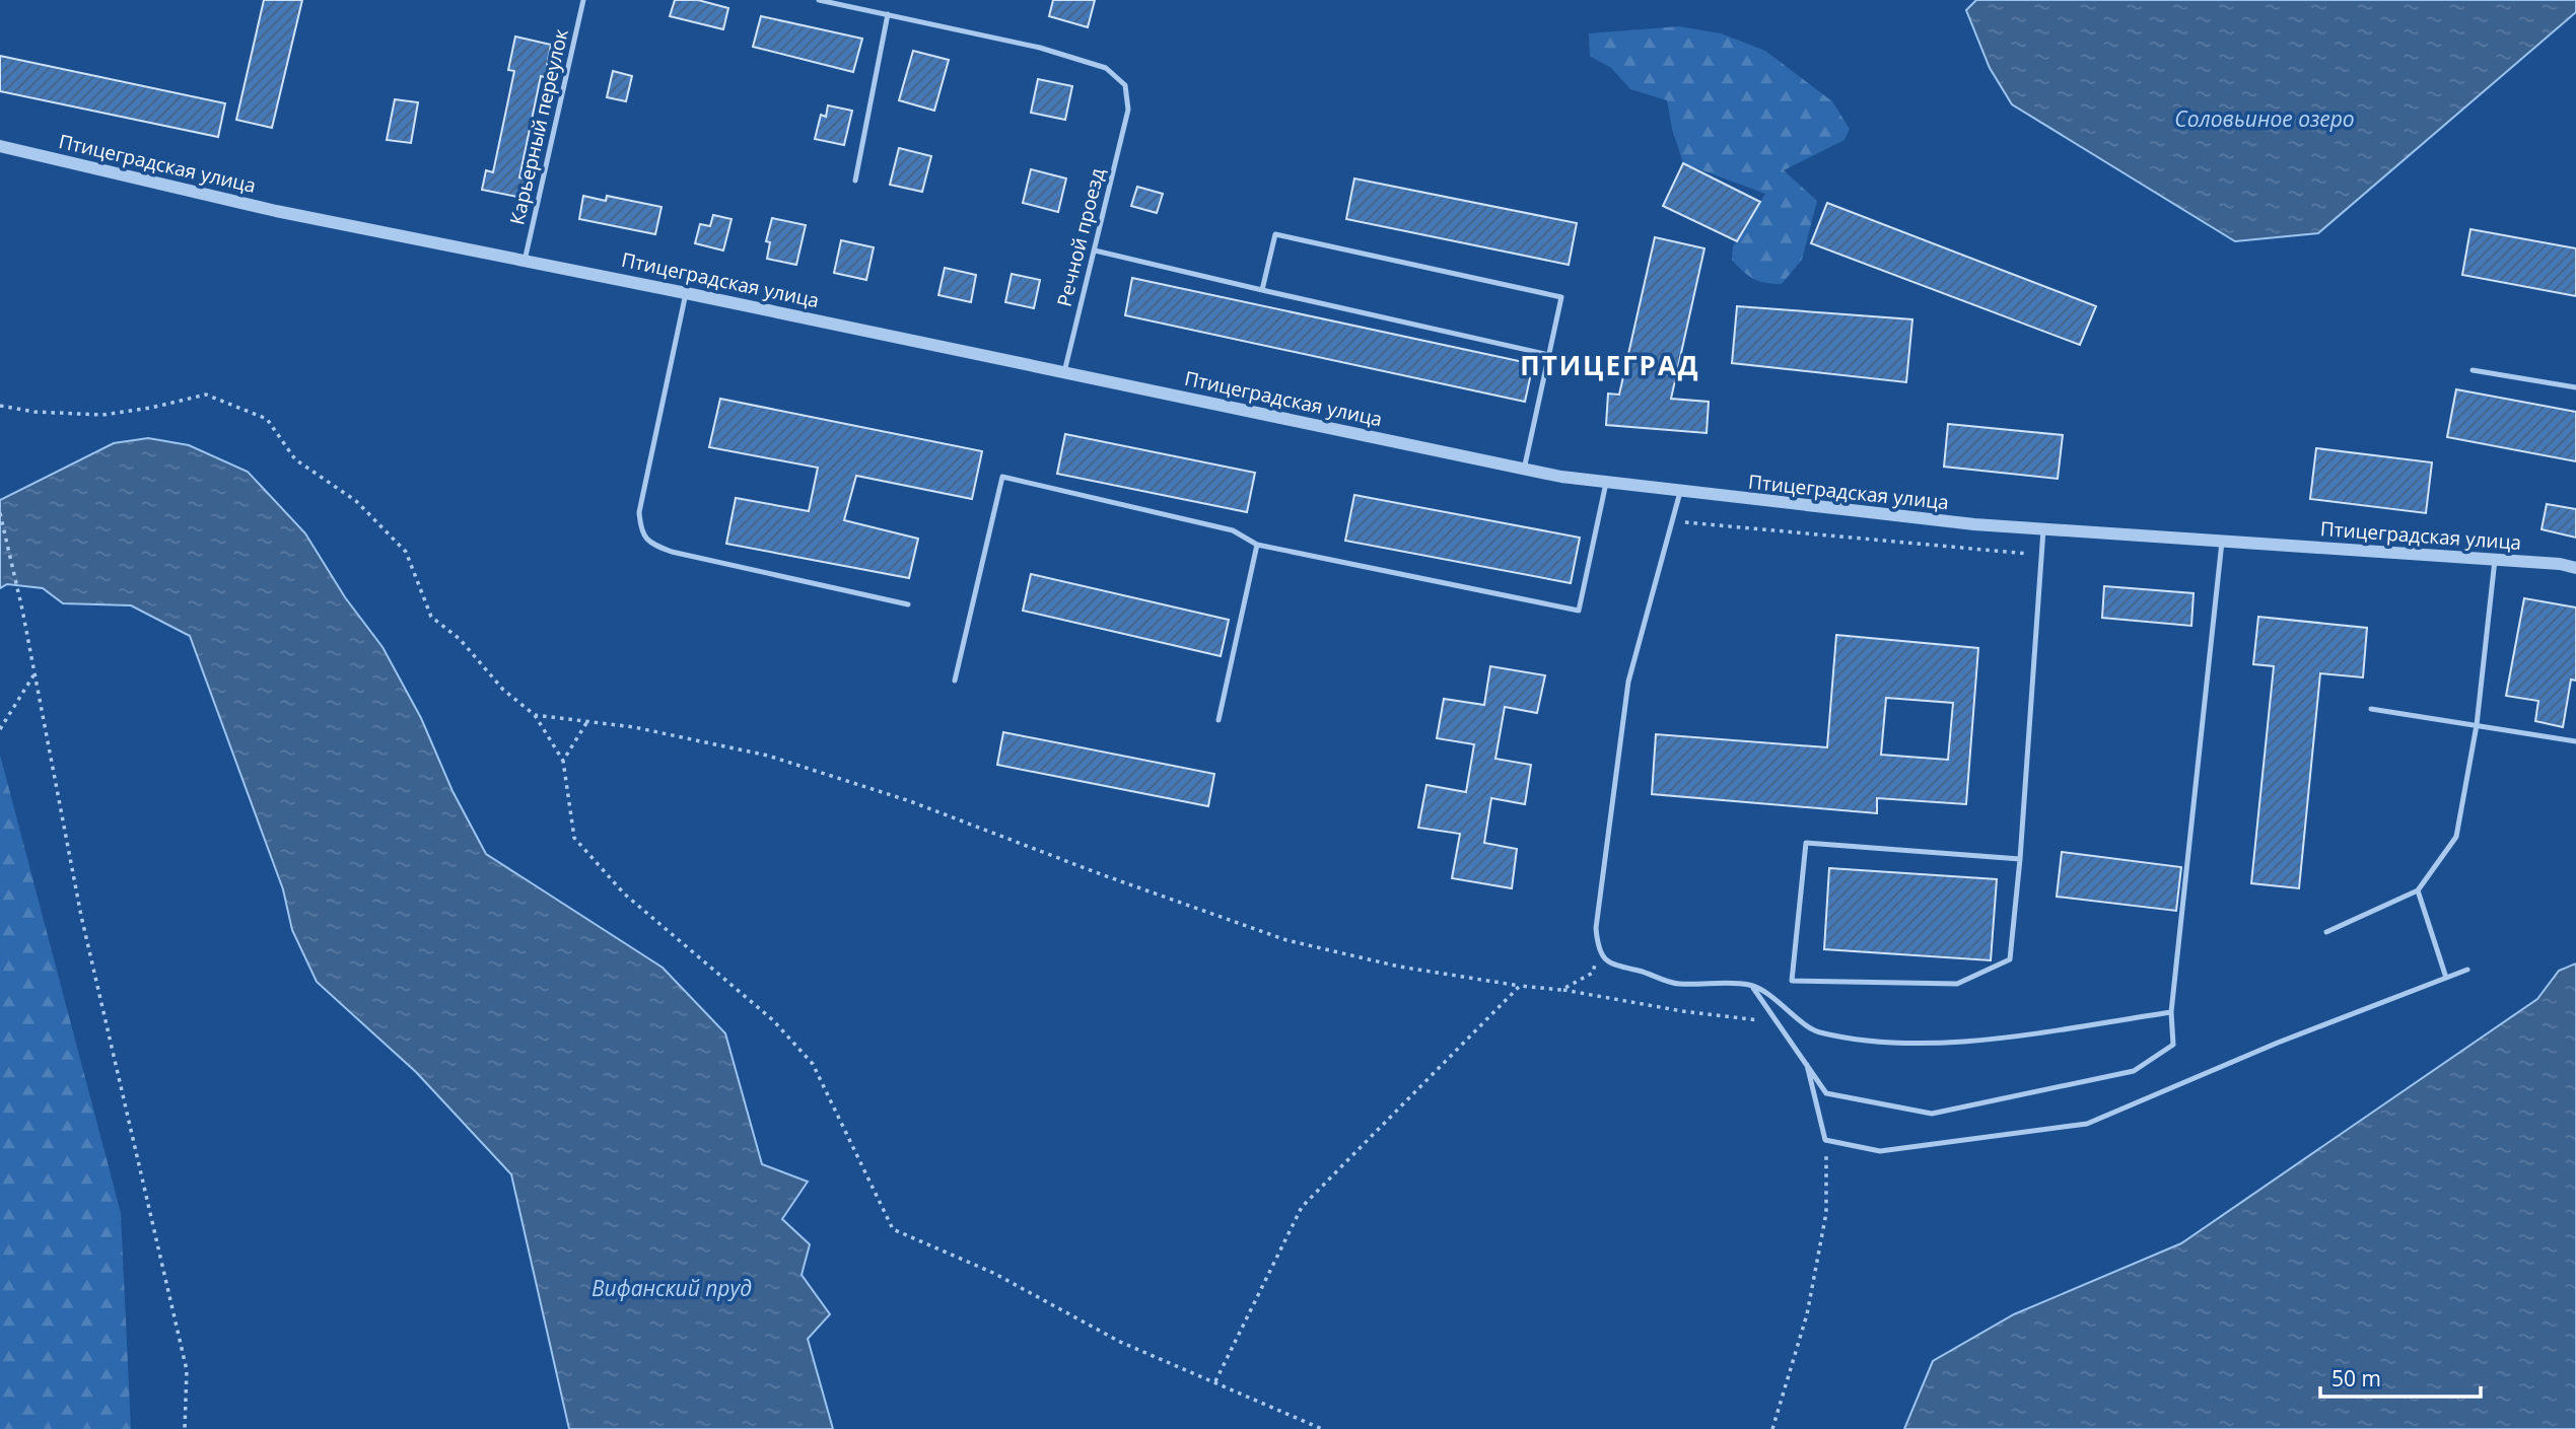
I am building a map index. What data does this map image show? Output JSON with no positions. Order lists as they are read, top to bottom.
{
  "streets": {
    "street": ["Птицеградская улица"],
    "lane": ["Карьерный переулок", "Речной проезд"]
  },
  "crossings": [
    ["Карьерный переулок", "Птицеградская улица"],
    ["Птицеградская улица", "Речной проезд"]
  ],
  "districts": ["ПТИЦЕГРАД"],
  "water": ["Соловьиное озеро", "Вифанский пруд"],
  "scale_bar": "50 m"
}
